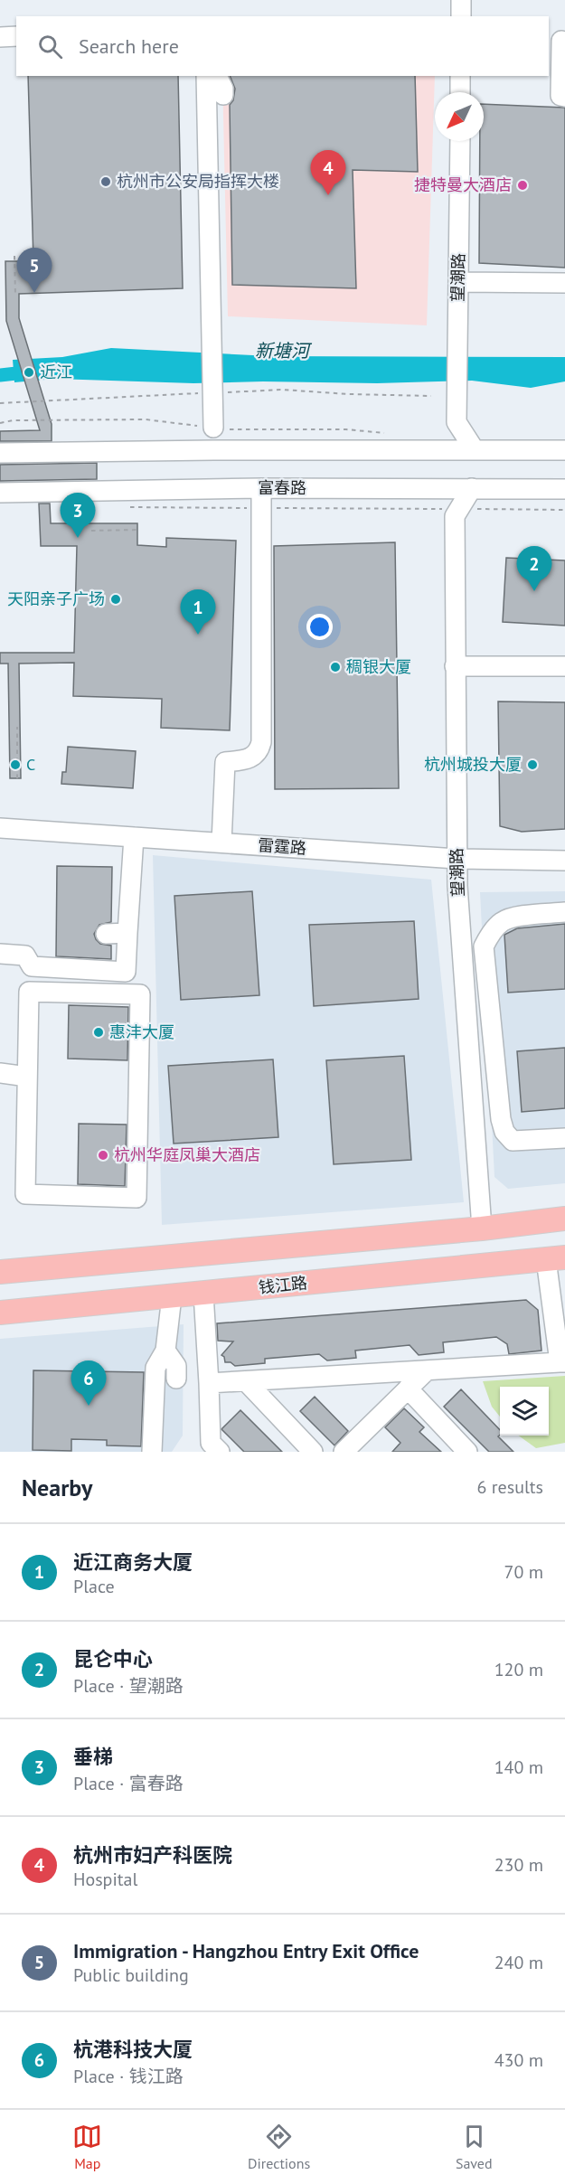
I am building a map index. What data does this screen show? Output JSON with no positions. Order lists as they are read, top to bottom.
{
  "streets": {
    "main road": ["钱江路"],
    "street": ["望潮路", "富春路", "雷霆路"]
  },
  "crossings": [
    ["望潮路", "雷霆路"]
  ],
  "water": ["新塘河"],
  "places": [
    "杭州市公安局指挥大楼",
    "捷特曼大酒店",
    "近江",
    "天阳亲子广场",
    "稠银大厦",
    "C",
    "杭州城投大厦",
    "惠沣大厦",
    "杭州华庭凤巢大酒店"
  ],
  "north": "bottom left",
  "page": {
    "search": "Search here",
    "pins": [
      "4",
      "5",
      "3",
      "2",
      "1",
      "6"
    ],
    "heading": ["Nearby", "6 results"],
    "list": [
      {
        "mark": "1",
        "name": "近江商务大厦",
        "note": "Place",
        "value": "70 m"
      },
      {
        "mark": "2",
        "name": "昆仑中心",
        "note": "Place · 望潮路",
        "value": "120 m"
      },
      {
        "mark": "3",
        "name": "垂梯",
        "note": "Place · 富春路",
        "value": "140 m"
      },
      {
        "mark": "4",
        "name": "杭州市妇产科医院",
        "note": "Hospital",
        "value": "230 m"
      },
      {
        "mark": "5",
        "name": "Immigration - Hangzhou Entry Exit Office",
        "note": "Public building",
        "value": "240 m"
      },
      {
        "mark": "6",
        "name": "杭港科技大厦",
        "note": "Place · 钱江路",
        "value": "430 m"
      }
    ],
    "nav": ["Map", "Directions", "Saved"]
  }
}
